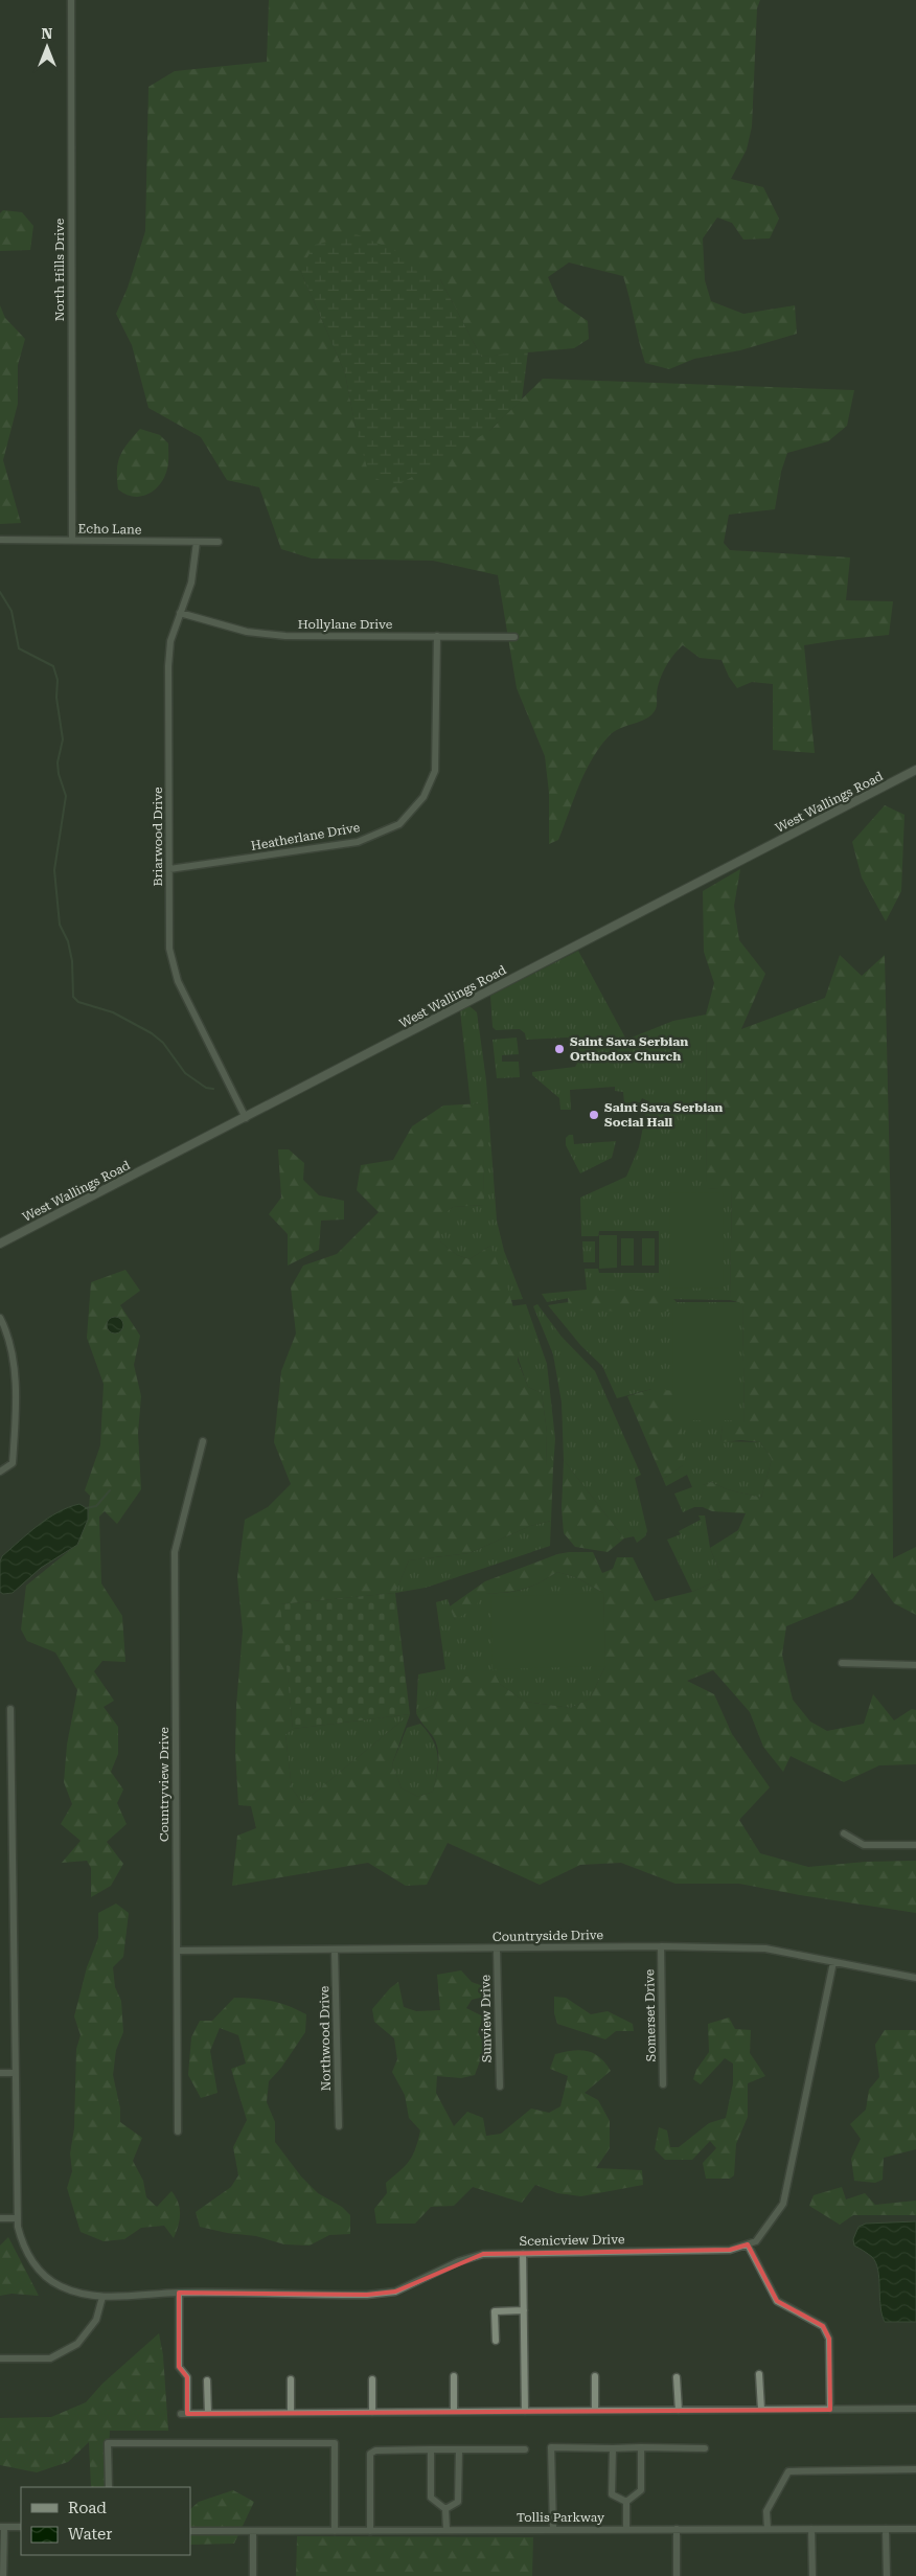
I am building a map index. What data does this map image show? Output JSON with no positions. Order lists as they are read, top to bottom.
{
  "streets": {
    "street": [
      "North Hills Drive",
      "Echo Lane",
      "Hollylane Drive",
      "West Wallings Road",
      "Briarwood Drive",
      "Heatherlane Drive",
      "Countryview Drive",
      "Countryside Drive",
      "Somerset Drive",
      "Sunview Drive",
      "Northwood Drive",
      "Scenicview Drive",
      "Tollis Parkway"
    ]
  },
  "crossings": [
    ["North Hills Drive", "Echo Lane"],
    ["Echo Lane", "Briarwood Drive"],
    ["Hollylane Drive", "Briarwood Drive"],
    ["Hollylane Drive", "Heatherlane Drive"],
    ["West Wallings Road", "Briarwood Drive"],
    ["Briarwood Drive", "Heatherlane Drive"],
    ["Countryview Drive", "Countryside Drive"],
    ["Countryside Drive", "Somerset Drive"],
    ["Countryside Drive", "Sunview Drive"],
    ["Countryside Drive", "Northwood Drive"]
  ],
  "places": ["Saint Sava Serbian Orthodox Church", "Saint Sava Serbian Social Hall"],
  "legend": ["Road", "Water"],
  "north": "top"
}
